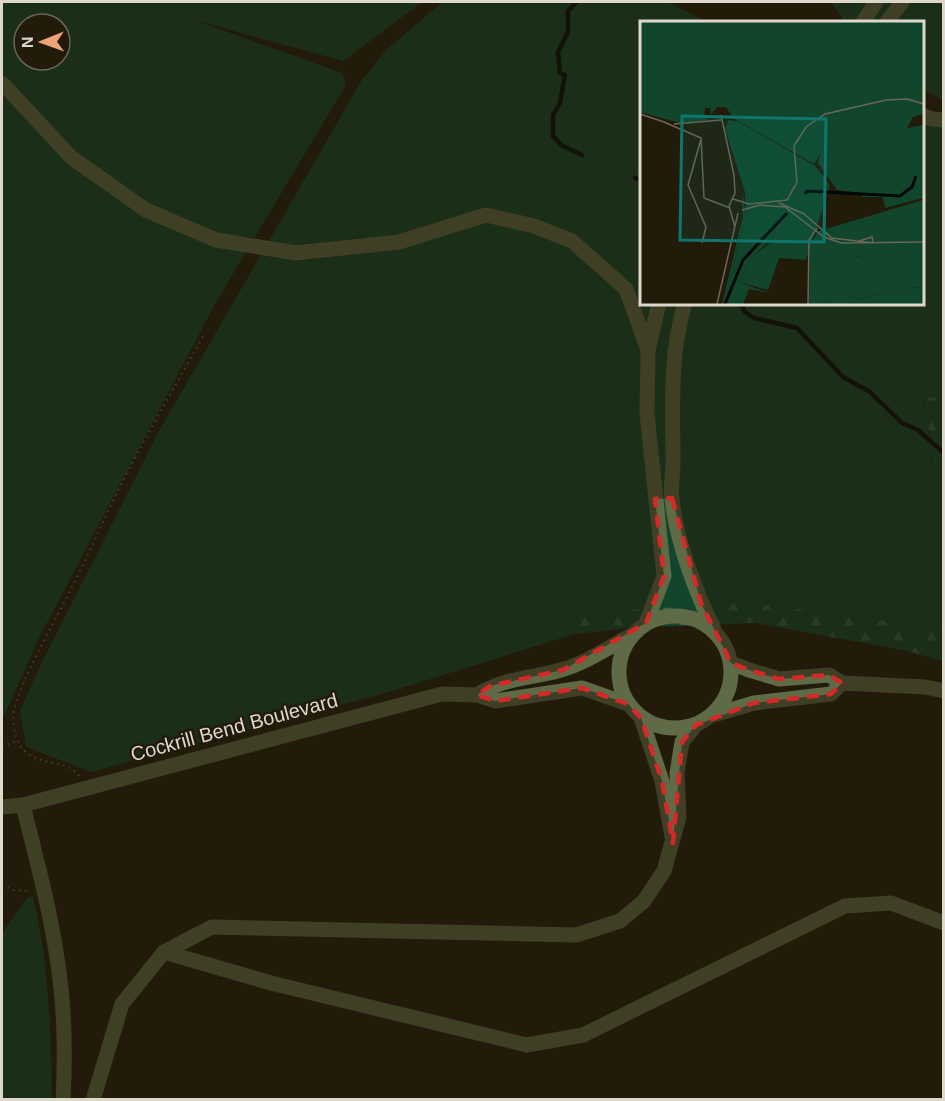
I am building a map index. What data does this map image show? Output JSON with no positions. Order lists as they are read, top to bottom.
{
  "streets": {
    "street": ["Cockrill Bend Boulevard"]
  },
  "north": "left"
}
